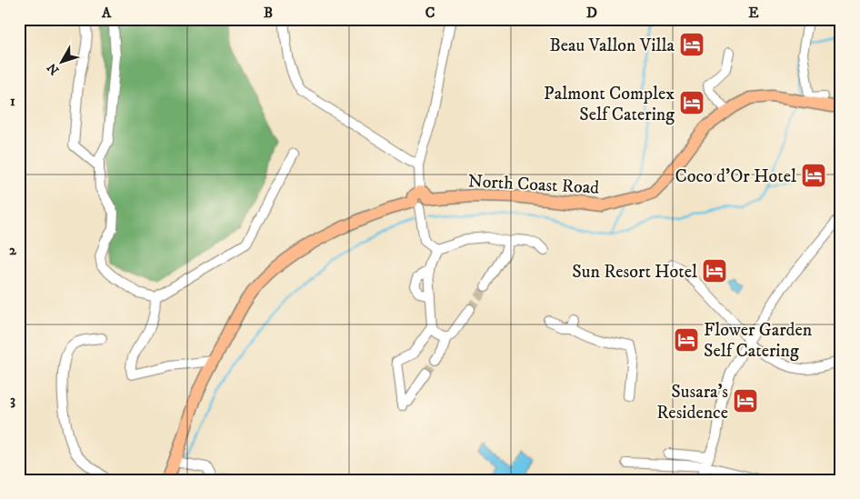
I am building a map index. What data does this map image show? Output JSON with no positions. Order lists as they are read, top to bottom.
{
  "streets": {
    "main road": ["North Coast Road"]
  },
  "places": {
    "hotel": [
      "Beau Vallon Villa",
      "Palmont Complex Self Catering",
      "Coco d'Or Hotel",
      "Sun Resort Hotel",
      "Flower Garden Self Catering",
      "Susara's Residence"
    ]
  },
  "north": "bottom left",
  "grid": {
    "columns": [
      "A",
      "B",
      "C",
      "D",
      "E"
    ],
    "rows": ["1", "2", "3"]
  }
}
